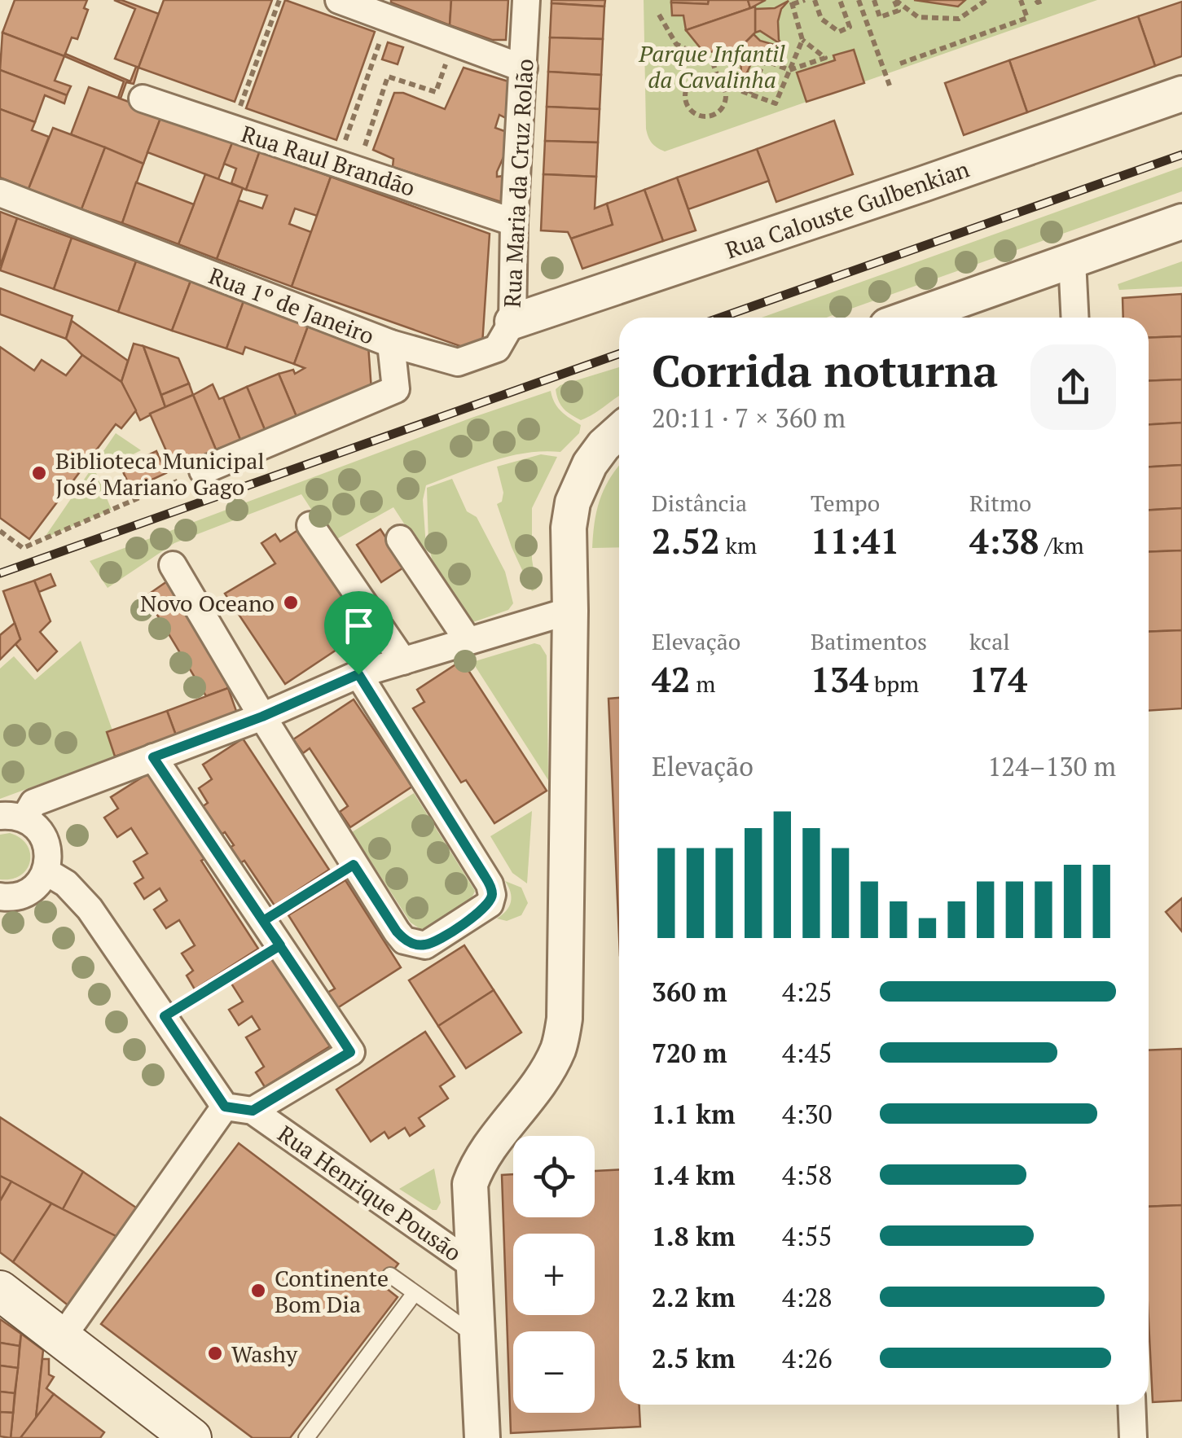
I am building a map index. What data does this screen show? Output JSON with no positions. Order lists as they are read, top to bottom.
{
  "streets": {
    "street": [
      "Rua Raul Brandão",
      "Rua Maria da Cruz Rolão",
      "Rua Calouste Gulbenkian",
      "Rua 1º de Janeiro",
      "Rua Henrique Pousão"
    ]
  },
  "crossings": [
    ["Rua Raul Brandão", "Rua Maria da Cruz Rolão"],
    ["Rua Maria da Cruz Rolão", "Rua Calouste Gulbenkian"],
    ["Rua Maria da Cruz Rolão", "Rua 1º de Janeiro"]
  ],
  "parks": ["Parque Infantil da Cavalinha"],
  "places": [
    "Biblioteca Municipal José Mariano Gago",
    "Novo Oceano",
    "Continente Bom Dia",
    "Washy"
  ],
  "page": {
    "heading": ["Corrida noturna", "20:11 · 7 × 360 m"],
    "stats": [
      ["Distância", "2.52 km"],
      ["Tempo", "11:41"],
      ["Ritmo", "4:38 /km"],
      ["Elevação", "42 m"],
      ["Batimentos", "134 bpm"],
      ["kcal", "174"]
    ],
    "chart": ["Elevação", "124–130 m"],
    "list": [
      {
        "name": "360 m",
        "note": "4:25"
      },
      {
        "name": "720 m",
        "note": "4:45"
      },
      {
        "name": "1.1 km",
        "note": "4:30"
      },
      {
        "name": "1.4 km",
        "note": "4:58"
      },
      {
        "name": "1.8 km",
        "note": "4:55"
      },
      {
        "name": "2.2 km",
        "note": "4:28"
      },
      {
        "name": "2.5 km",
        "note": "4:26"
      }
    ],
    "map_buttons": ["+", "−"]
  }
}
